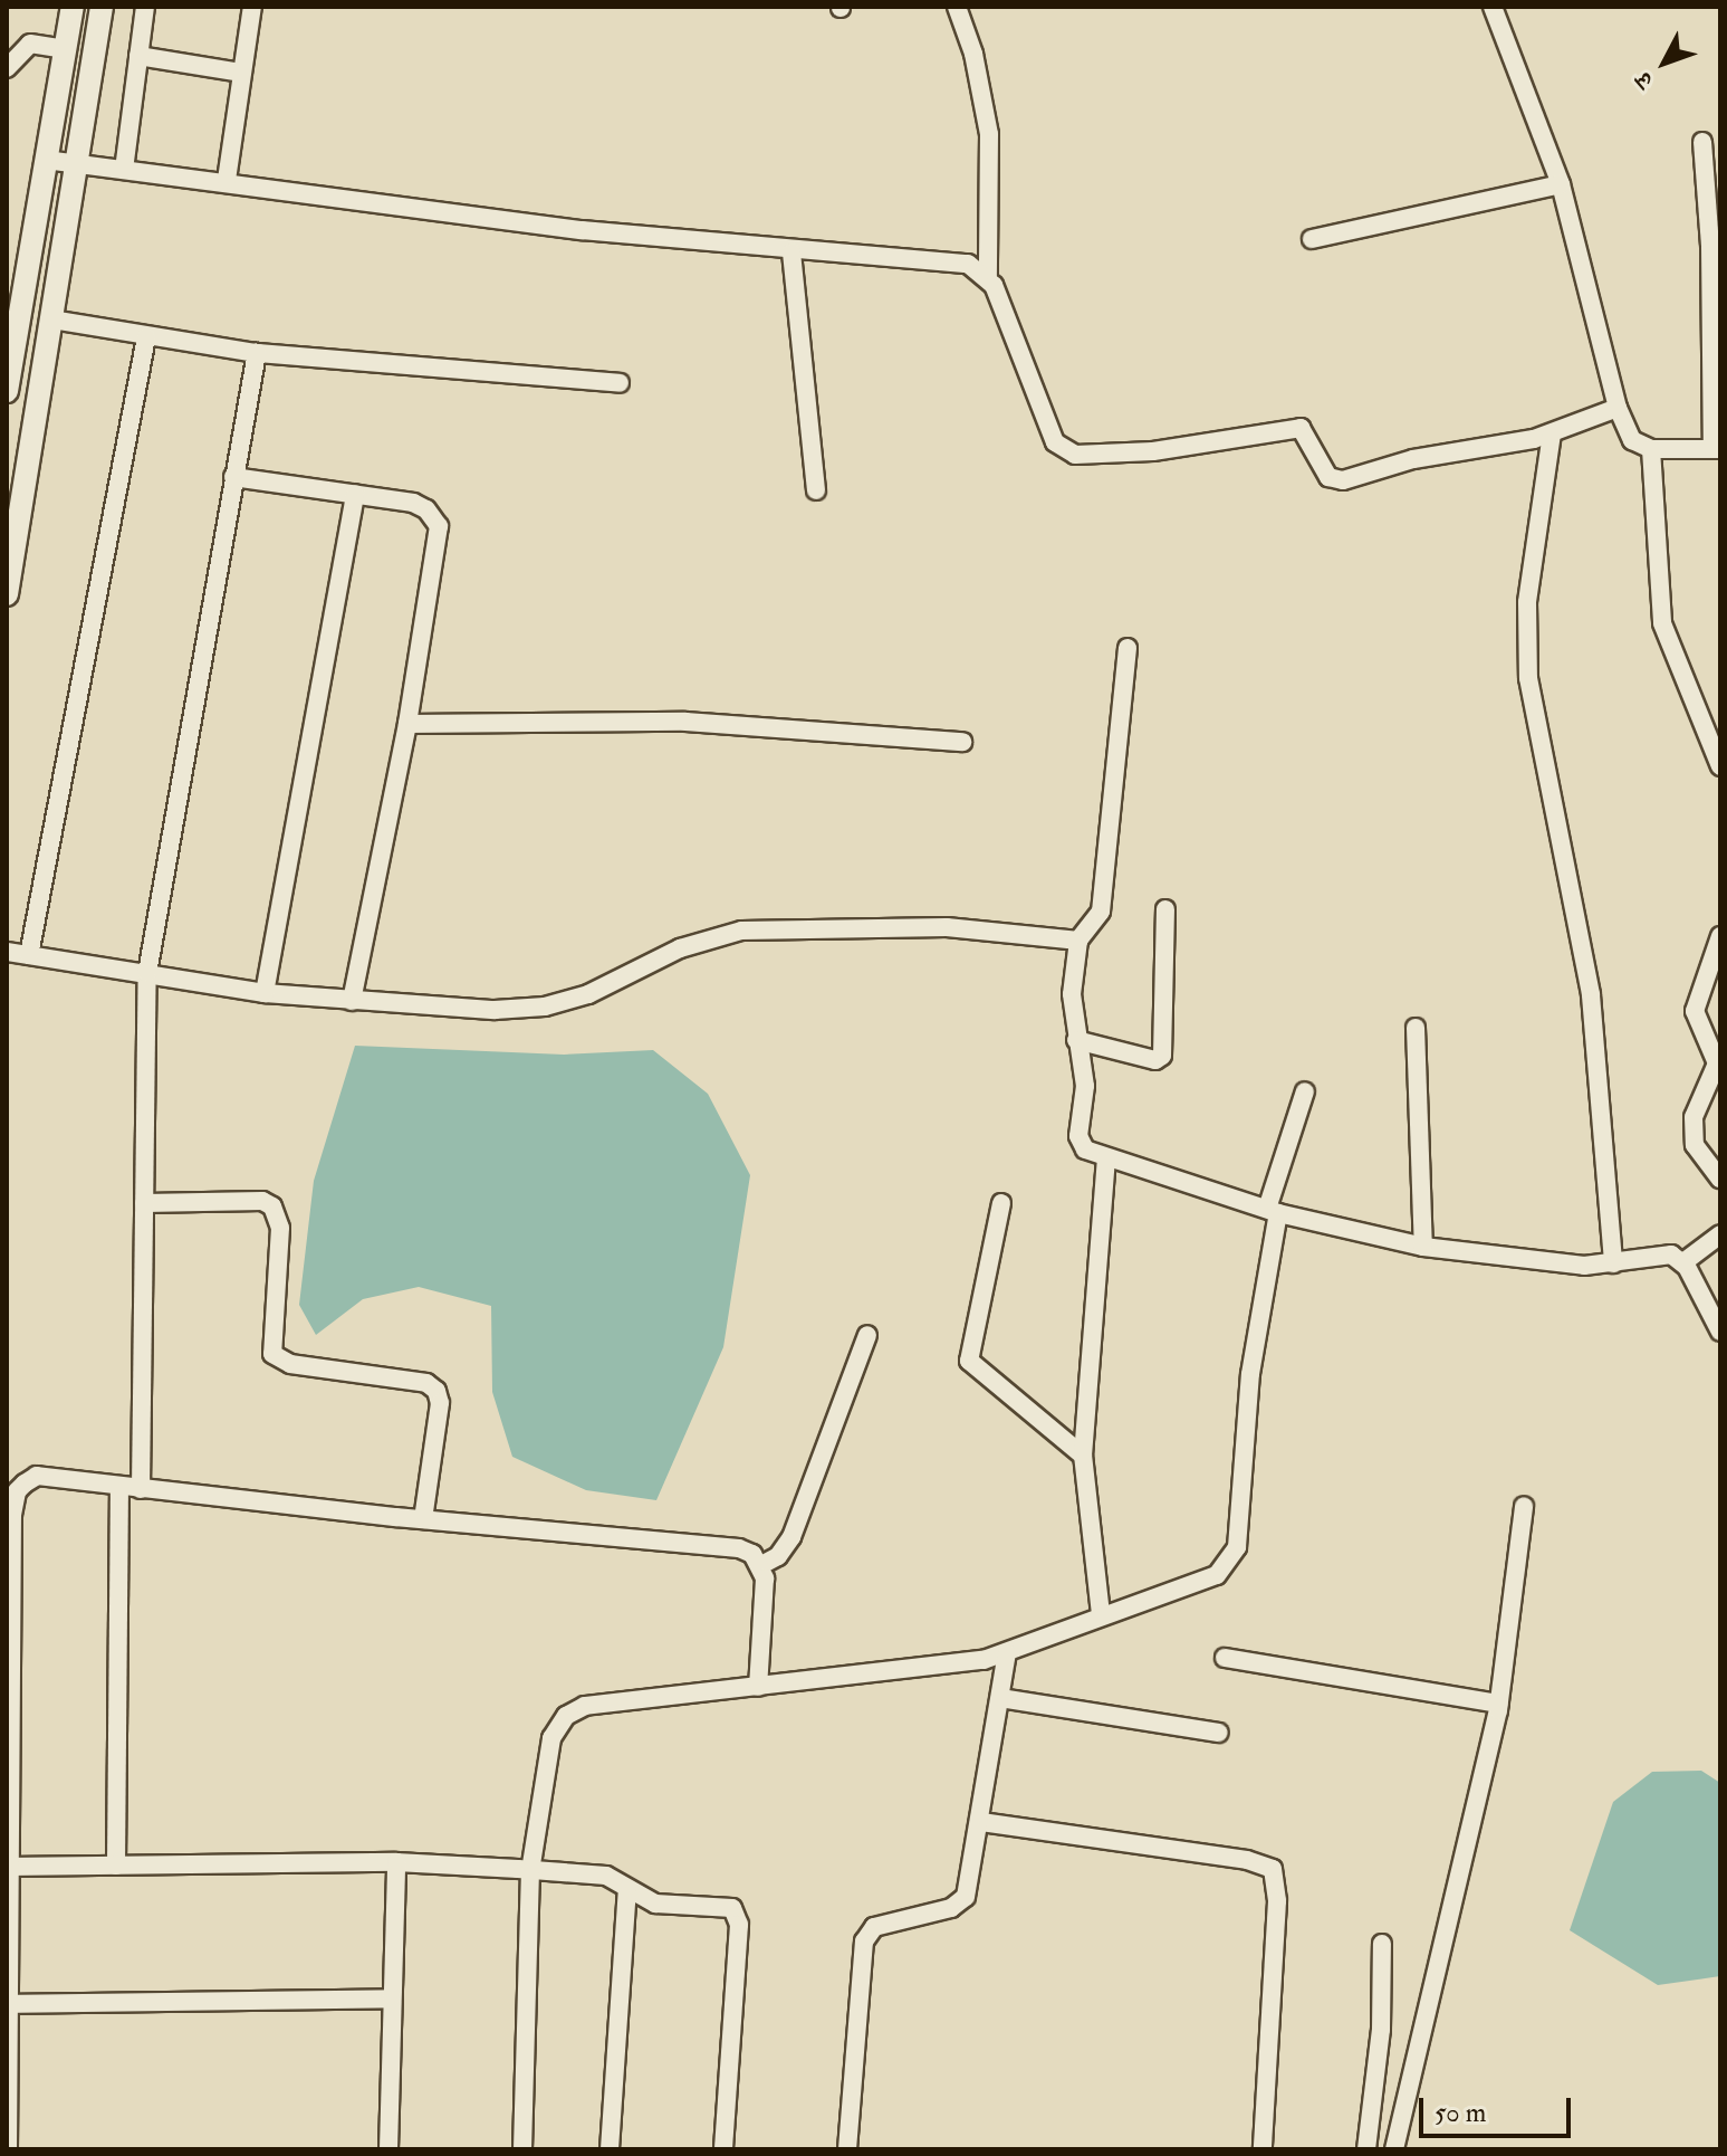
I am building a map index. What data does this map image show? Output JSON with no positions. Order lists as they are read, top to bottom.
{
  "scale_bar": "50 m",
  "north": "bottom left"
}
